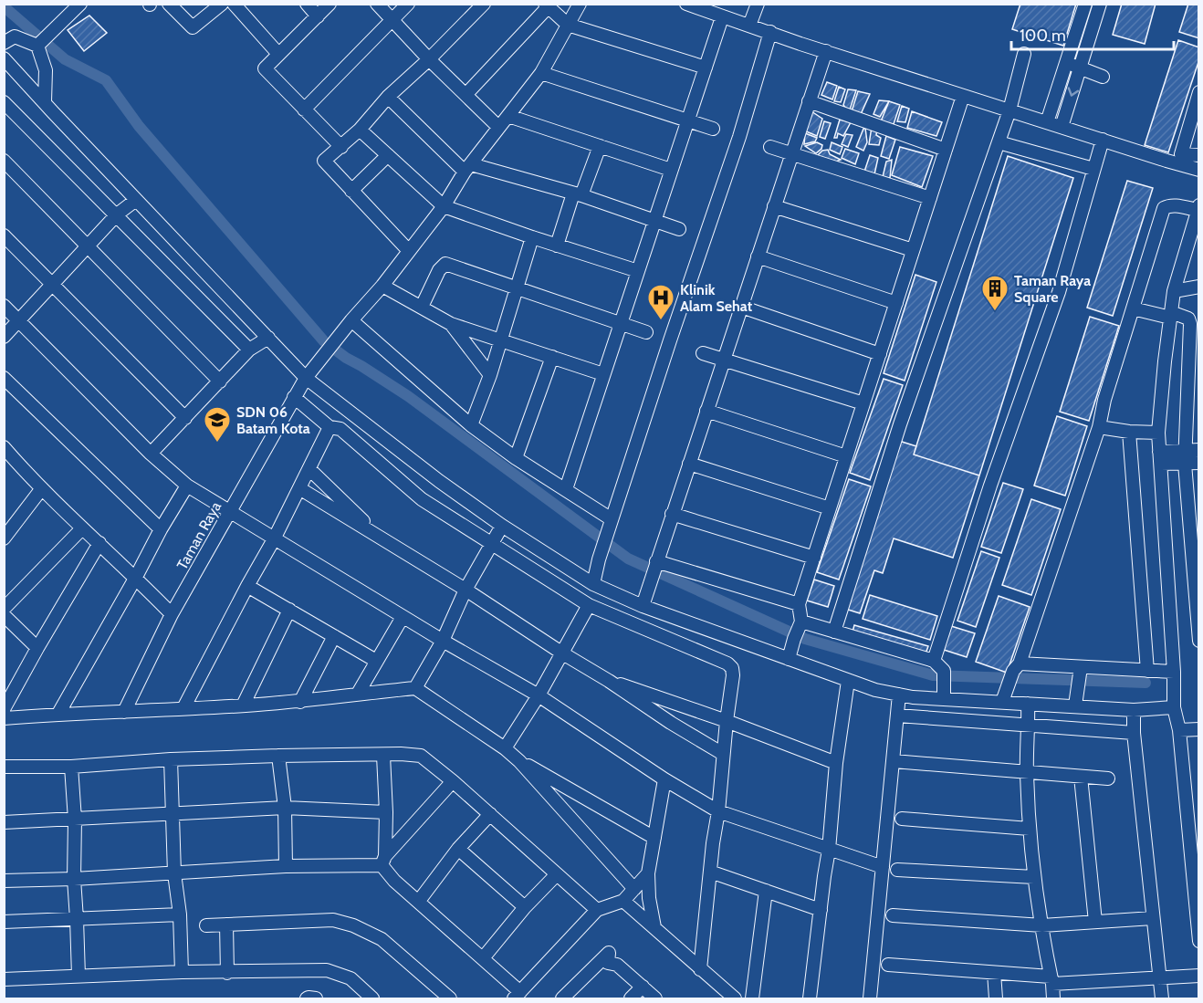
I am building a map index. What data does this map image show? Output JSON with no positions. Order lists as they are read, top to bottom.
{
  "streets": {
    "street": ["Taman Raya"]
  },
  "places": {
    "building": ["Taman Raya Square"],
    "hospital": ["Klinik Alam Sehat"],
    "school or university": ["SDN 06 Batam Kota"]
  },
  "scale_bar": "100 m"
}
